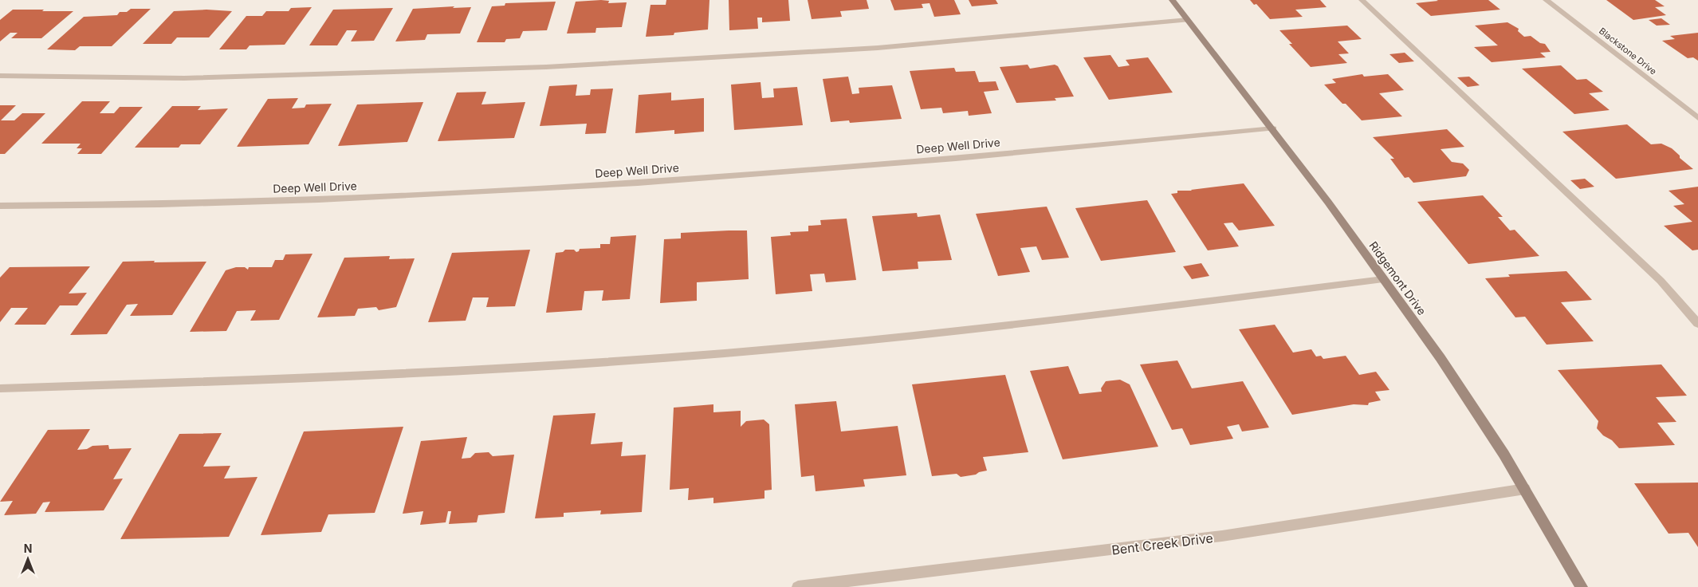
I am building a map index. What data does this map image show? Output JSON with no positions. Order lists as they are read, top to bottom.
{
  "streets": {
    "street": [
      "Blackstone Drive",
      "Deep Well Drive",
      "Ridgemont Drive",
      "Bent Creek Drive"
    ]
  },
  "crossings": [
    ["Deep Well Drive", "Ridgemont Drive"],
    ["Ridgemont Drive", "Bent Creek Drive"]
  ],
  "north": "top"
}
